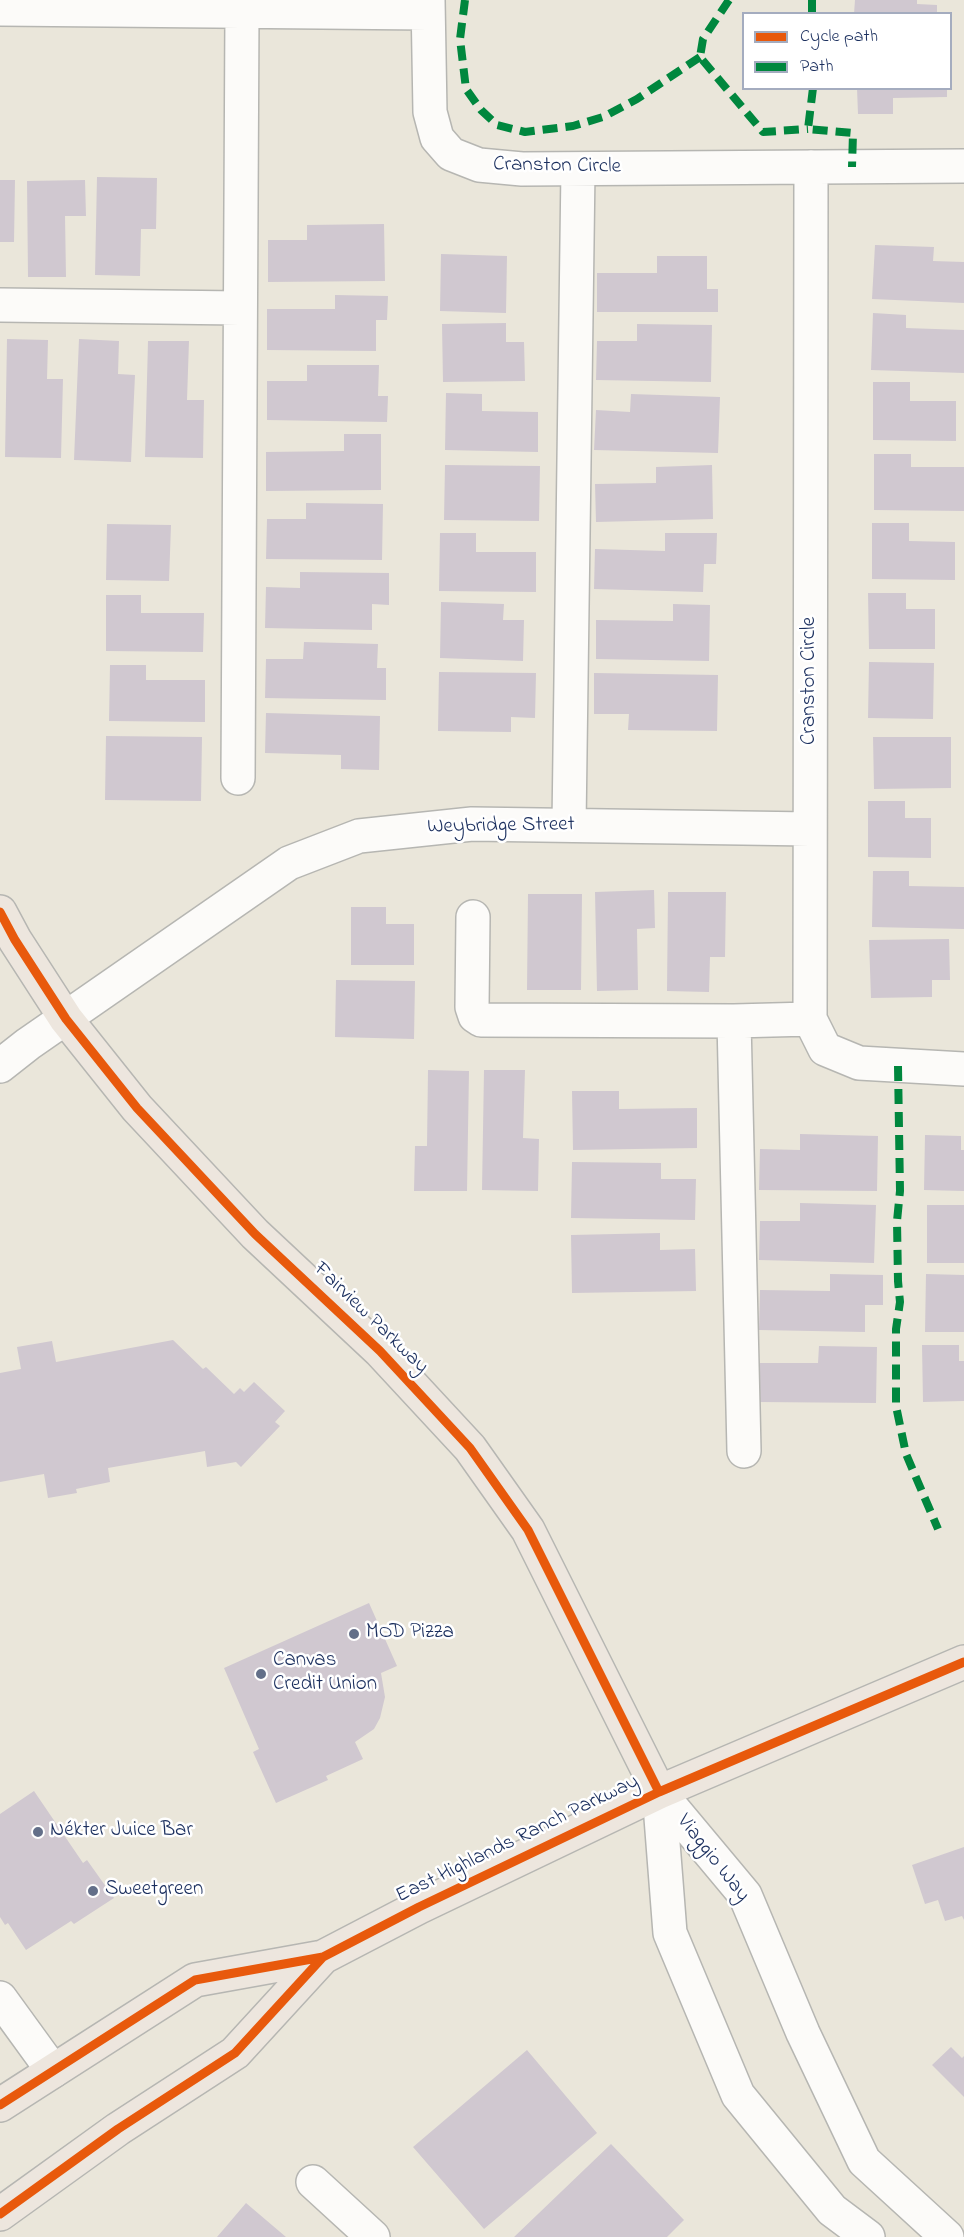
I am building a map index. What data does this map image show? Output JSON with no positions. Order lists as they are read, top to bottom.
{
  "streets": {
    "main road": ["Fairview Parkway", "East Highlands Ranch Parkway"],
    "street": ["Cranston Circle", "Weybridge Street", "Viaggio Way"]
  },
  "crossings": [
    ["Cranston Circle", "Weybridge Street"],
    ["Weybridge Street", "Fairview Parkway"],
    ["Fairview Parkway", "East Highlands Ranch Parkway"],
    ["Fairview Parkway", "Viaggio Way"],
    ["East Highlands Ranch Parkway", "Viaggio Way"]
  ],
  "places": [
    "MOD Pizza",
    "Canvas Credit Union",
    "Nékter Juice Bar",
    "Sweetgreen"
  ],
  "legend": ["Cycle path", "Path"]
}
